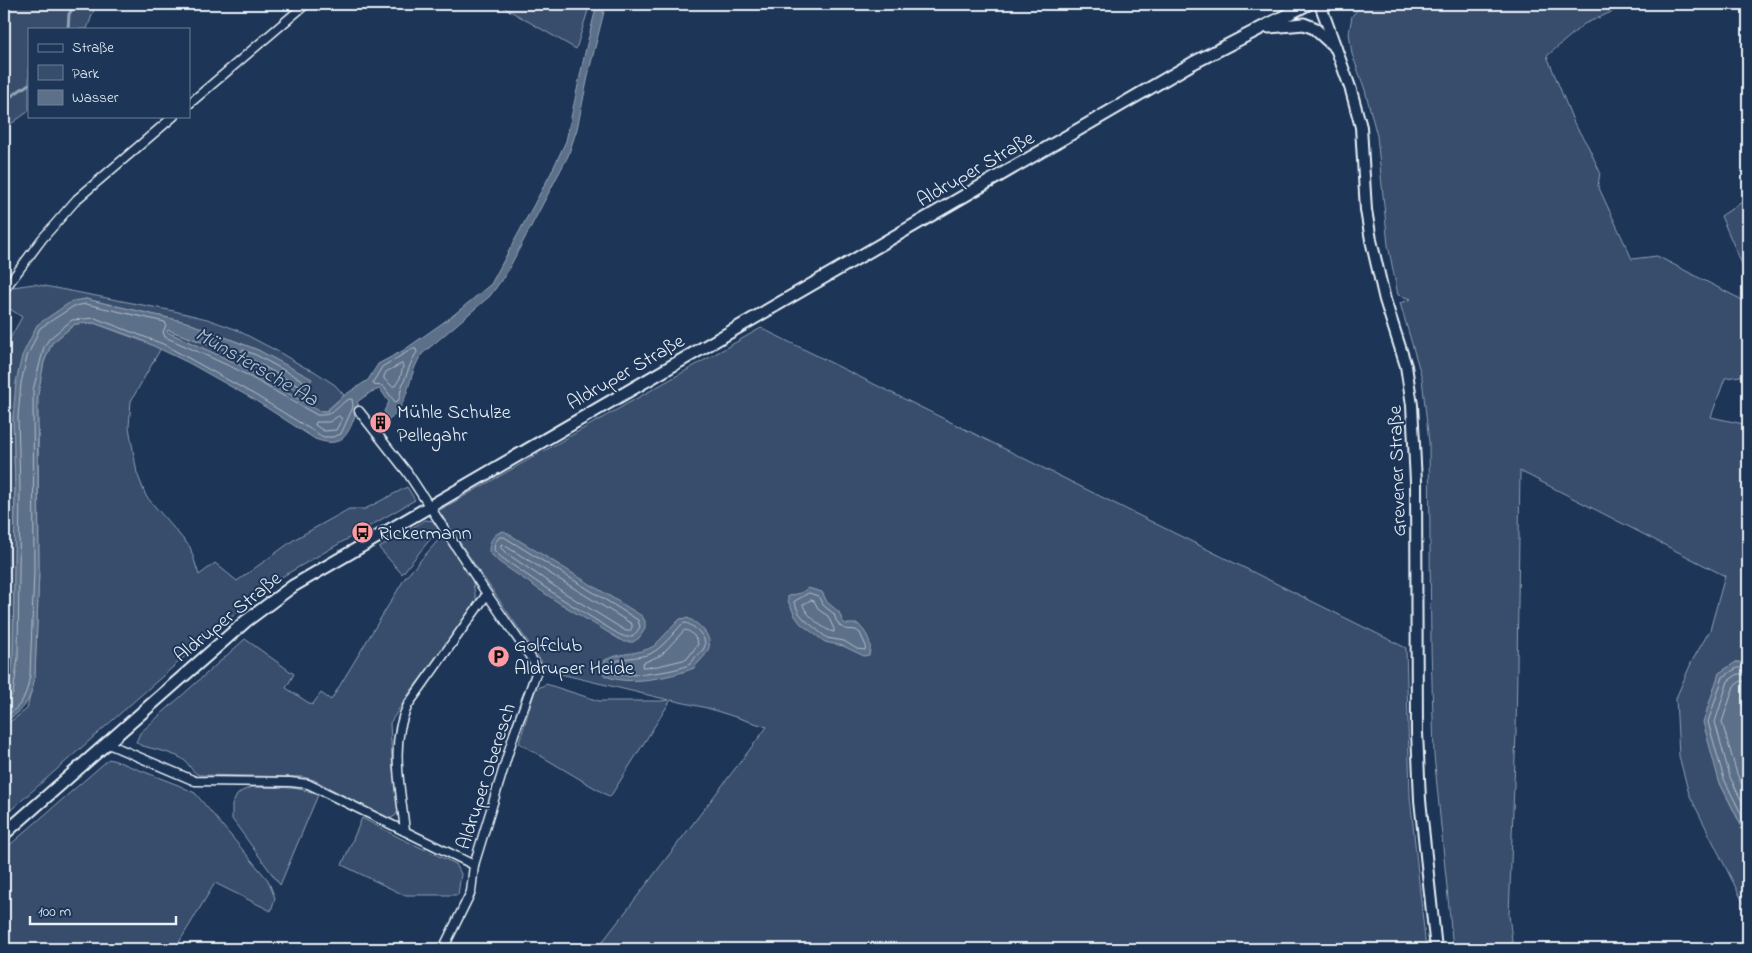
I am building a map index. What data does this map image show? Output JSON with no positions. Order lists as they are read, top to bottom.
{
  "streets": {
    "main road": ["Aldruper Straße"],
    "street": ["Grevener Straße", "Aldruper Oberesch"]
  },
  "crossings": [
    ["Aldruper Straße", "Aldruper Oberesch"]
  ],
  "water": ["Münstersche Aa"],
  "places": {
    "building": ["Mühle Schulze Pellegahr"],
    "bus stop": ["Rickermann"],
    "parking": ["Golfclub Aldruper Heide"]
  },
  "legend": ["Straße", "Park", "Wasser"],
  "scale_bar": "100 m"
}
